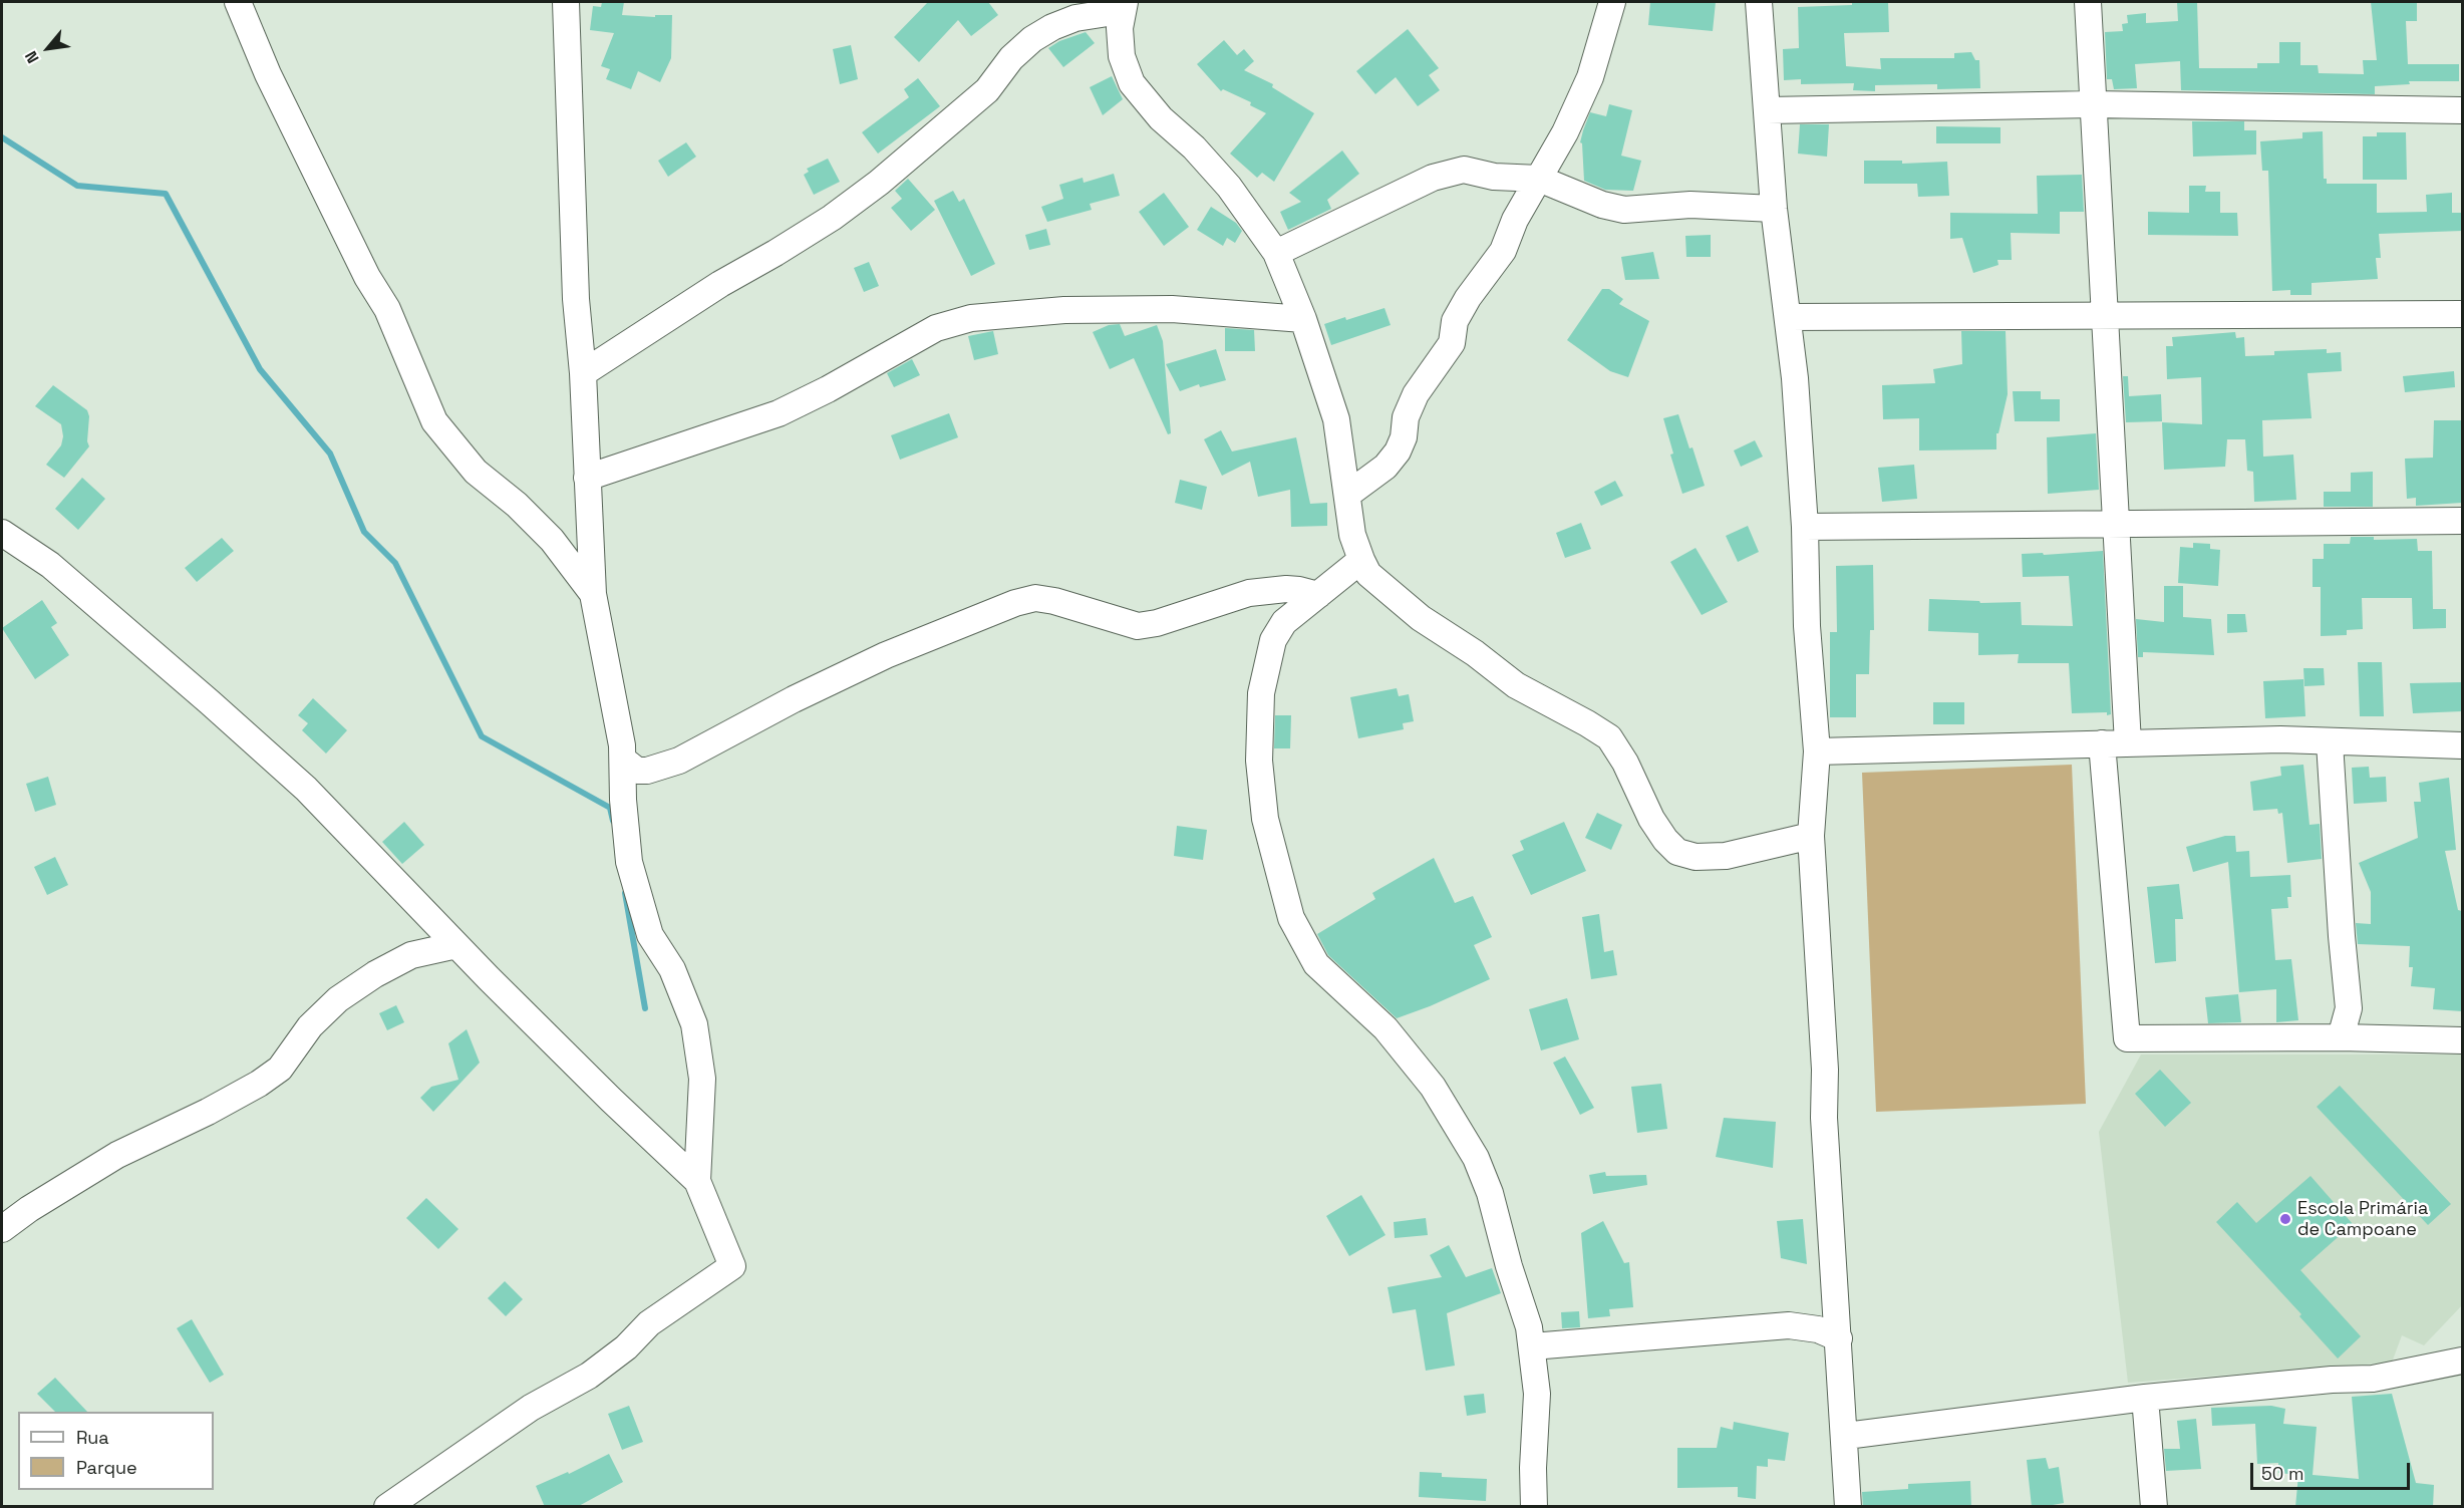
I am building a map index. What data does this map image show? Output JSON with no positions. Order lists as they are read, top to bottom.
{
  "places": ["Escola Primária de Campoane"],
  "legend": ["Rua", "Parque"],
  "scale_bar": "50 m",
  "north": "bottom left"
}
